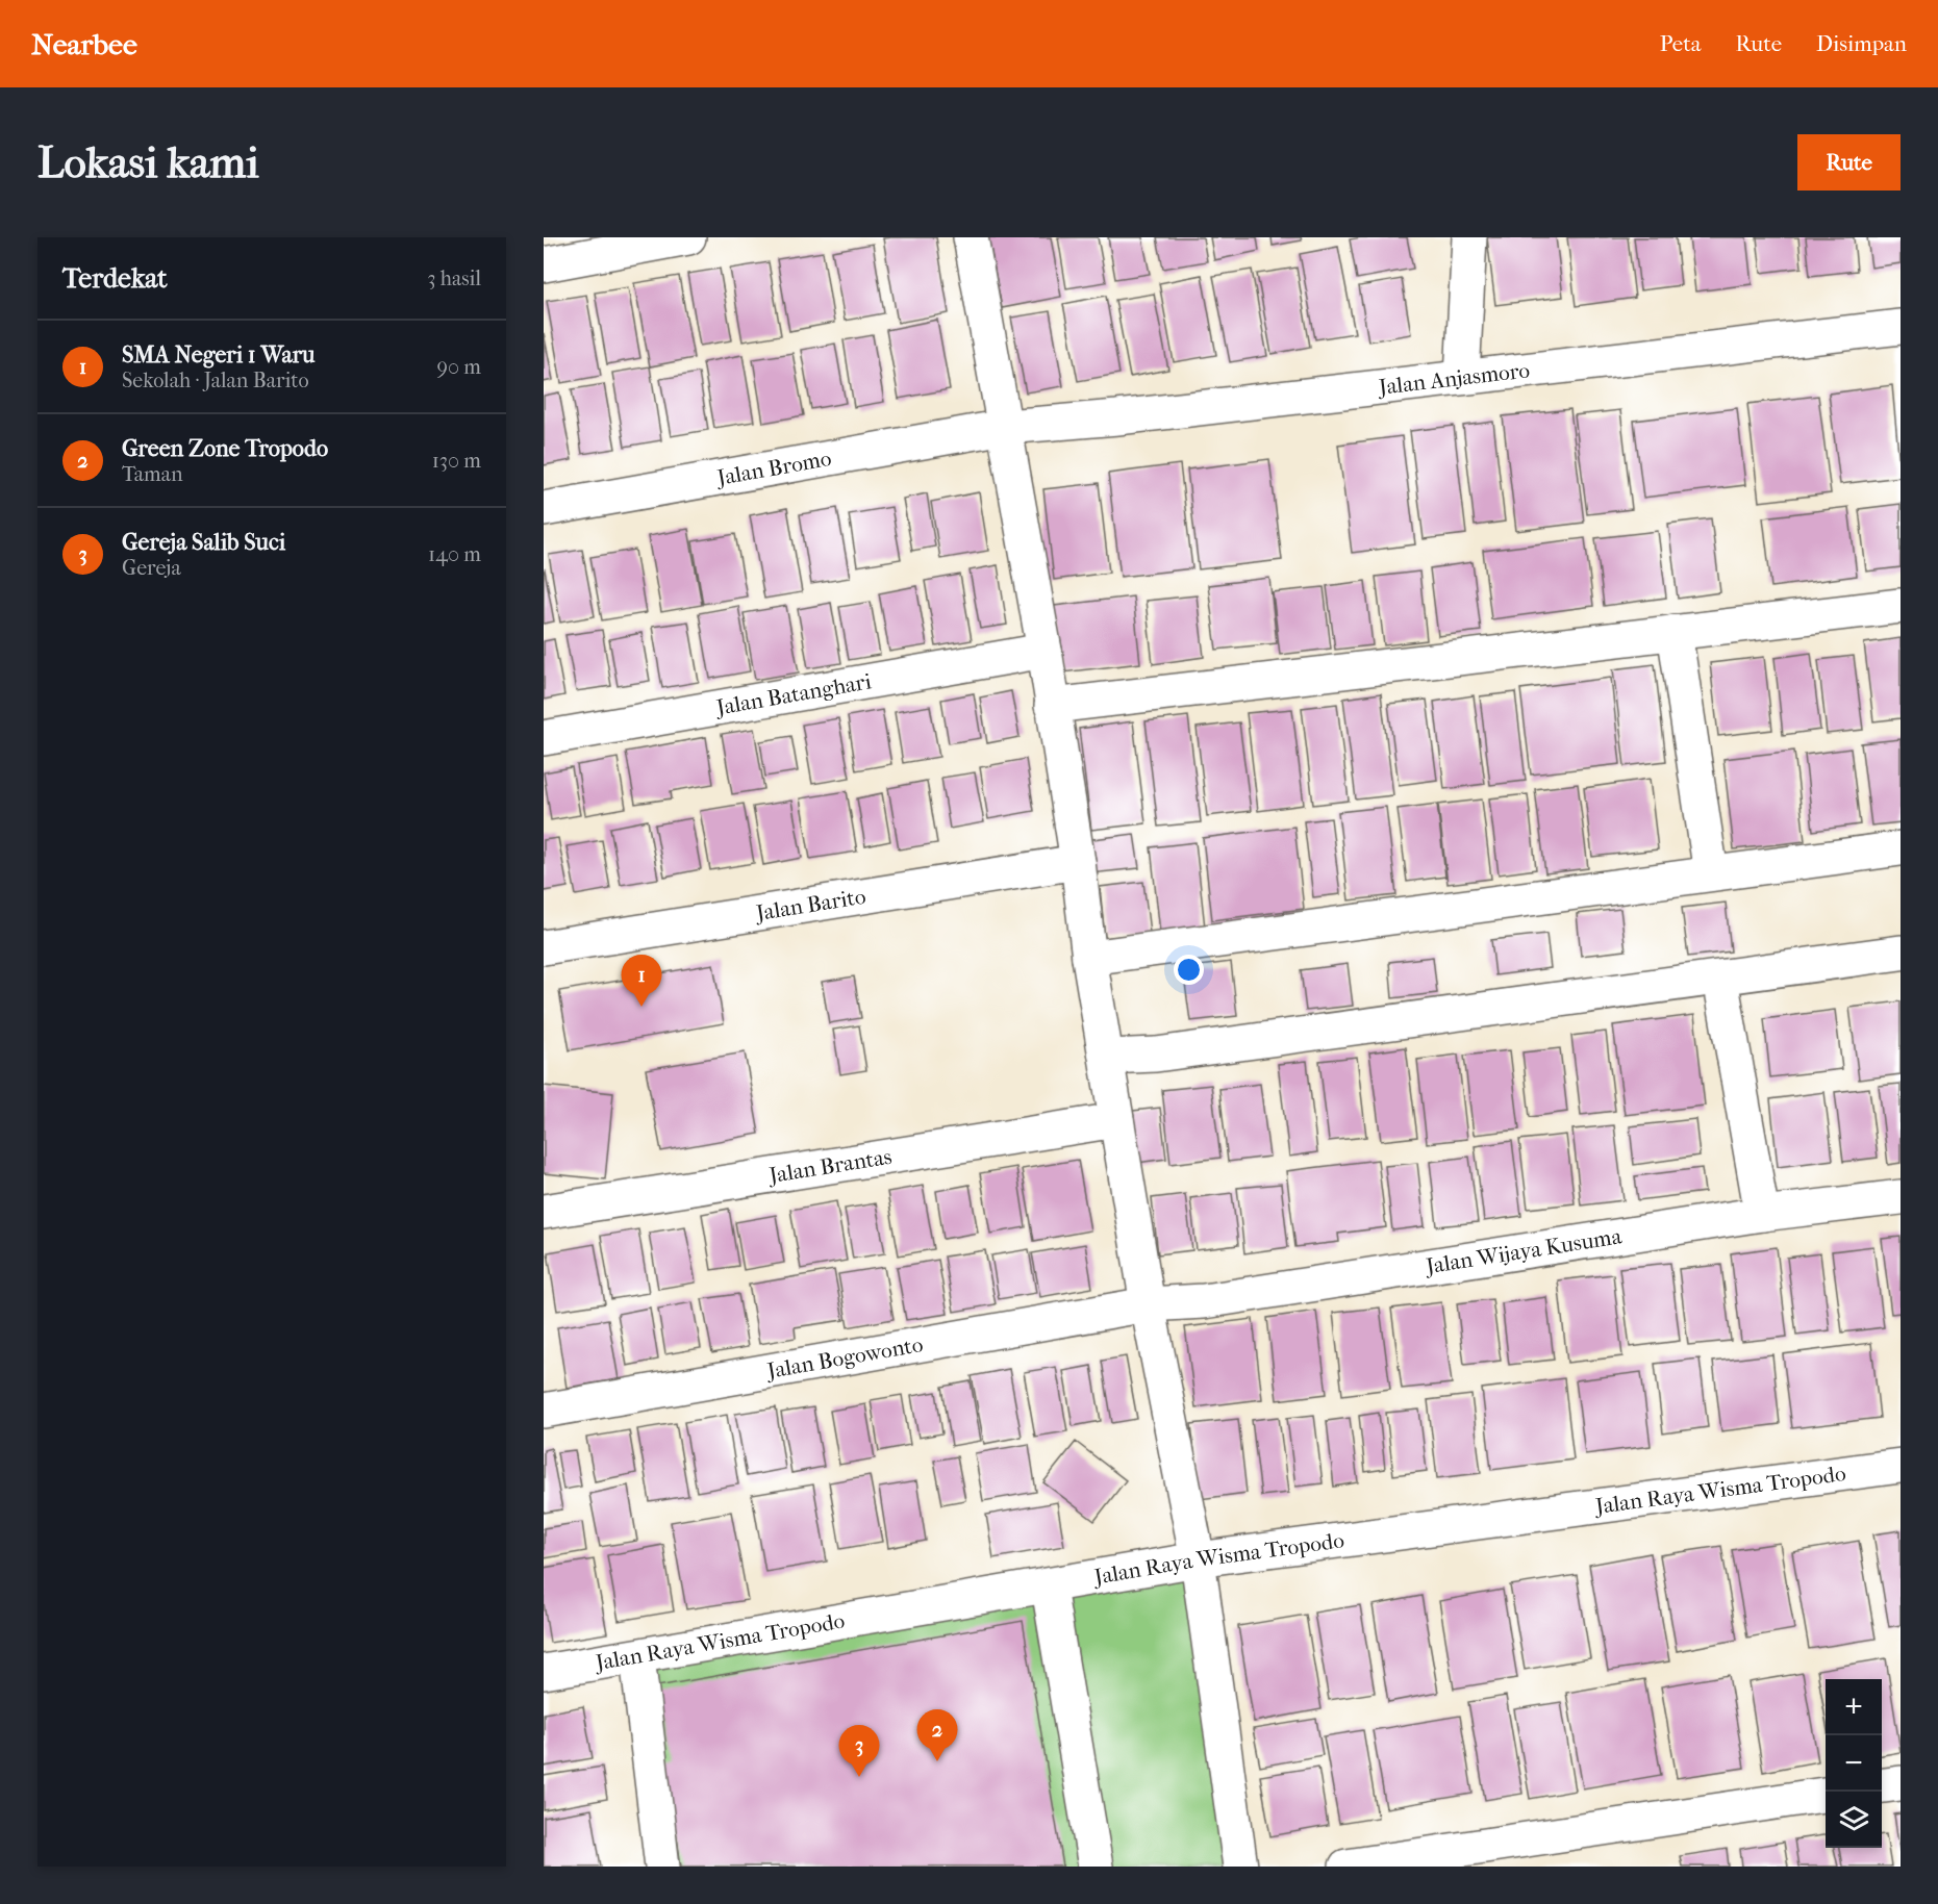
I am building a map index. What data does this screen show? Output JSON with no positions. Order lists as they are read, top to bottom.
{
  "streets": {
    "street": [
      "Jalan Anjasmoro",
      "Jalan Bromo",
      "Jalan Batanghari",
      "Jalan Barito",
      "Jalan Brantas",
      "Jalan Wijaya Kusuma",
      "Jalan Bogowonto",
      "Jalan Raya Wisma Tropodo"
    ]
  },
  "crossings": [
    ["Jalan Anjasmoro", "Jalan Bromo"],
    ["Jalan Wijaya Kusuma", "Jalan Bogowonto"]
  ],
  "page": {
    "header": "Nearbee",
    "nav": ["Peta", "Rute", "Disimpan"],
    "buttons": "Rute",
    "title": "Lokasi kami",
    "heading": ["Terdekat", "3 hasil"],
    "list": [
      {
        "mark": "1",
        "name": "SMA Negeri 1 Waru",
        "note": "Sekolah · Jalan Barito",
        "value": "90 m"
      },
      {
        "mark": "2",
        "name": "Green Zone Tropodo",
        "note": "Taman",
        "value": "130 m"
      },
      {
        "mark": "3",
        "name": "Gereja Salib Suci",
        "note": "Gereja",
        "value": "140 m"
      }
    ],
    "pins": ["1", "2", "3"],
    "map_buttons": ["+", "−"]
  }
}
